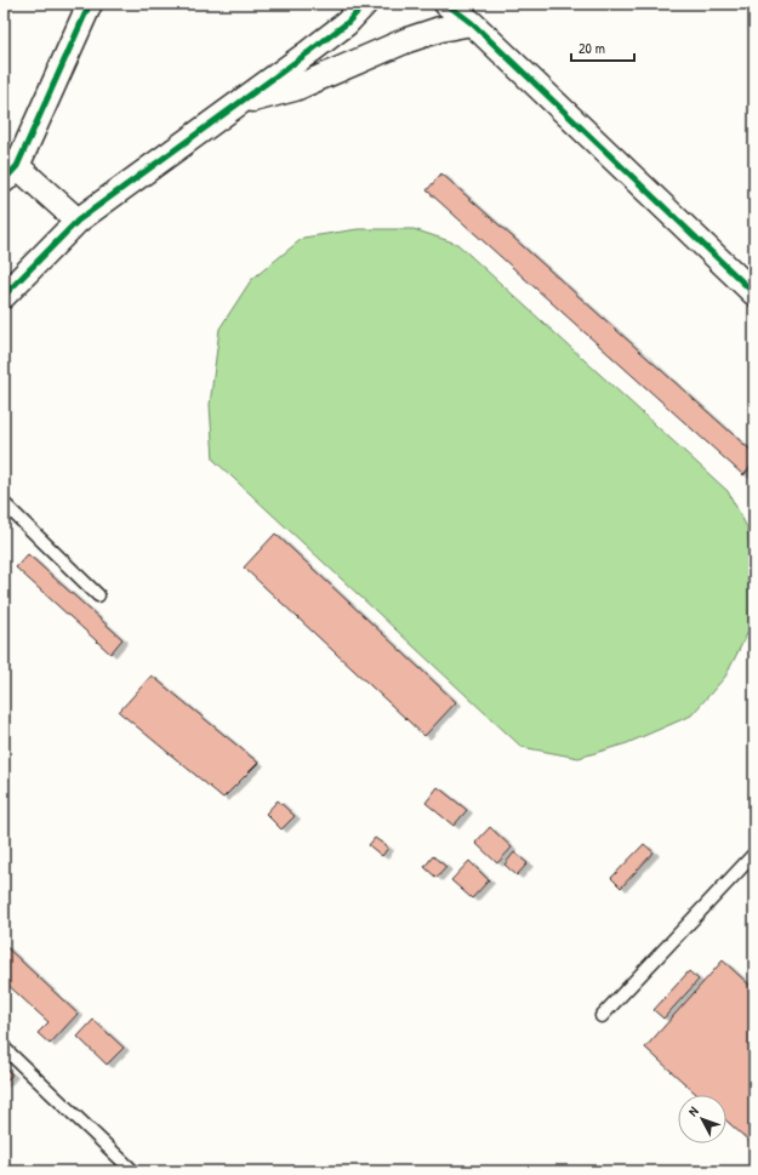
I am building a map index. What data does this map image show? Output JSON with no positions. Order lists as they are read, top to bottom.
{
  "scale_bar": "20 m",
  "north": "top left"
}
